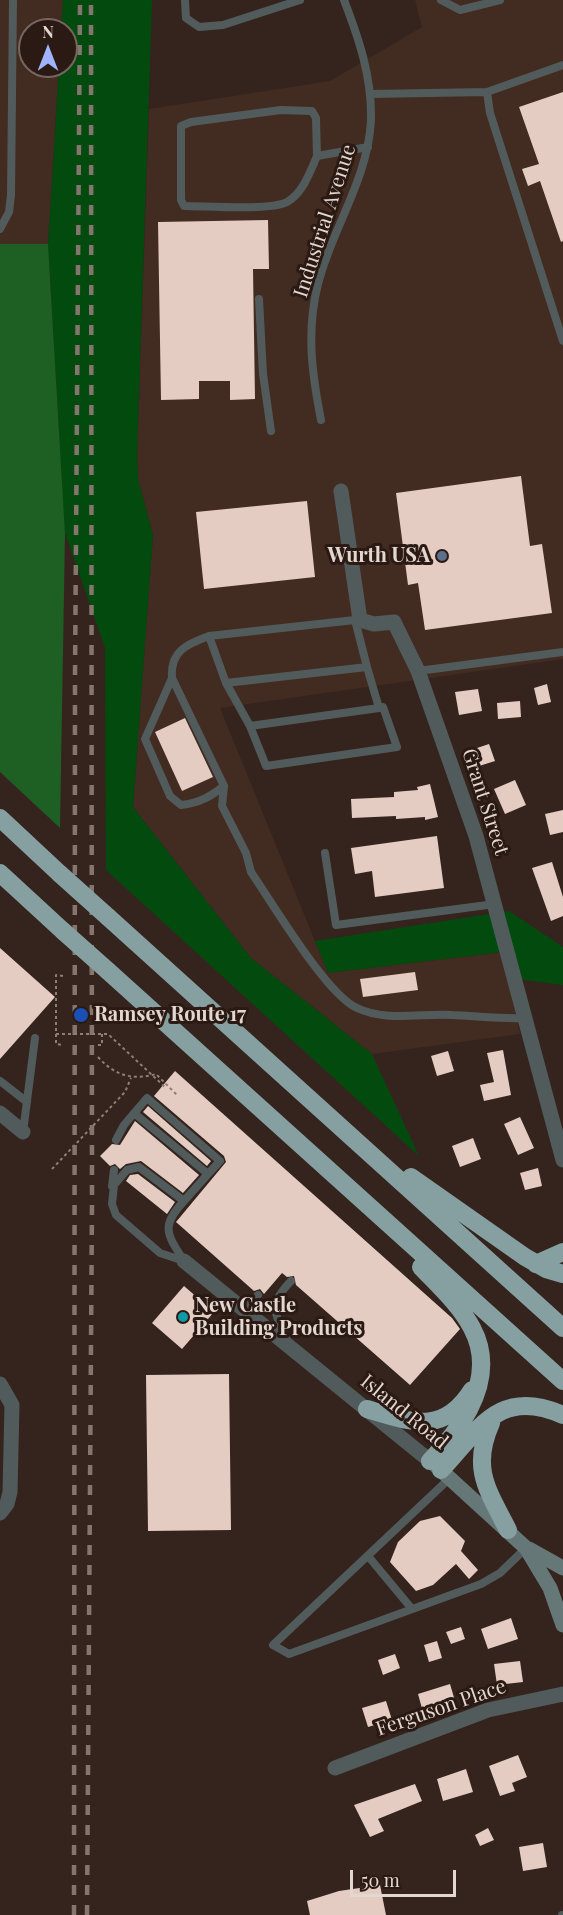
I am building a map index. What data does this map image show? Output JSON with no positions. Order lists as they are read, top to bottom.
{
  "streets": {
    "street": ["Grant Street", "Island Road", "Ferguson Place"],
    "lane": ["Industrial Avenue"]
  },
  "places": ["Wurth USA", "Ramsey Route 17", "New Castle Building Products"],
  "scale_bar": "50 m",
  "north": "top"
}
